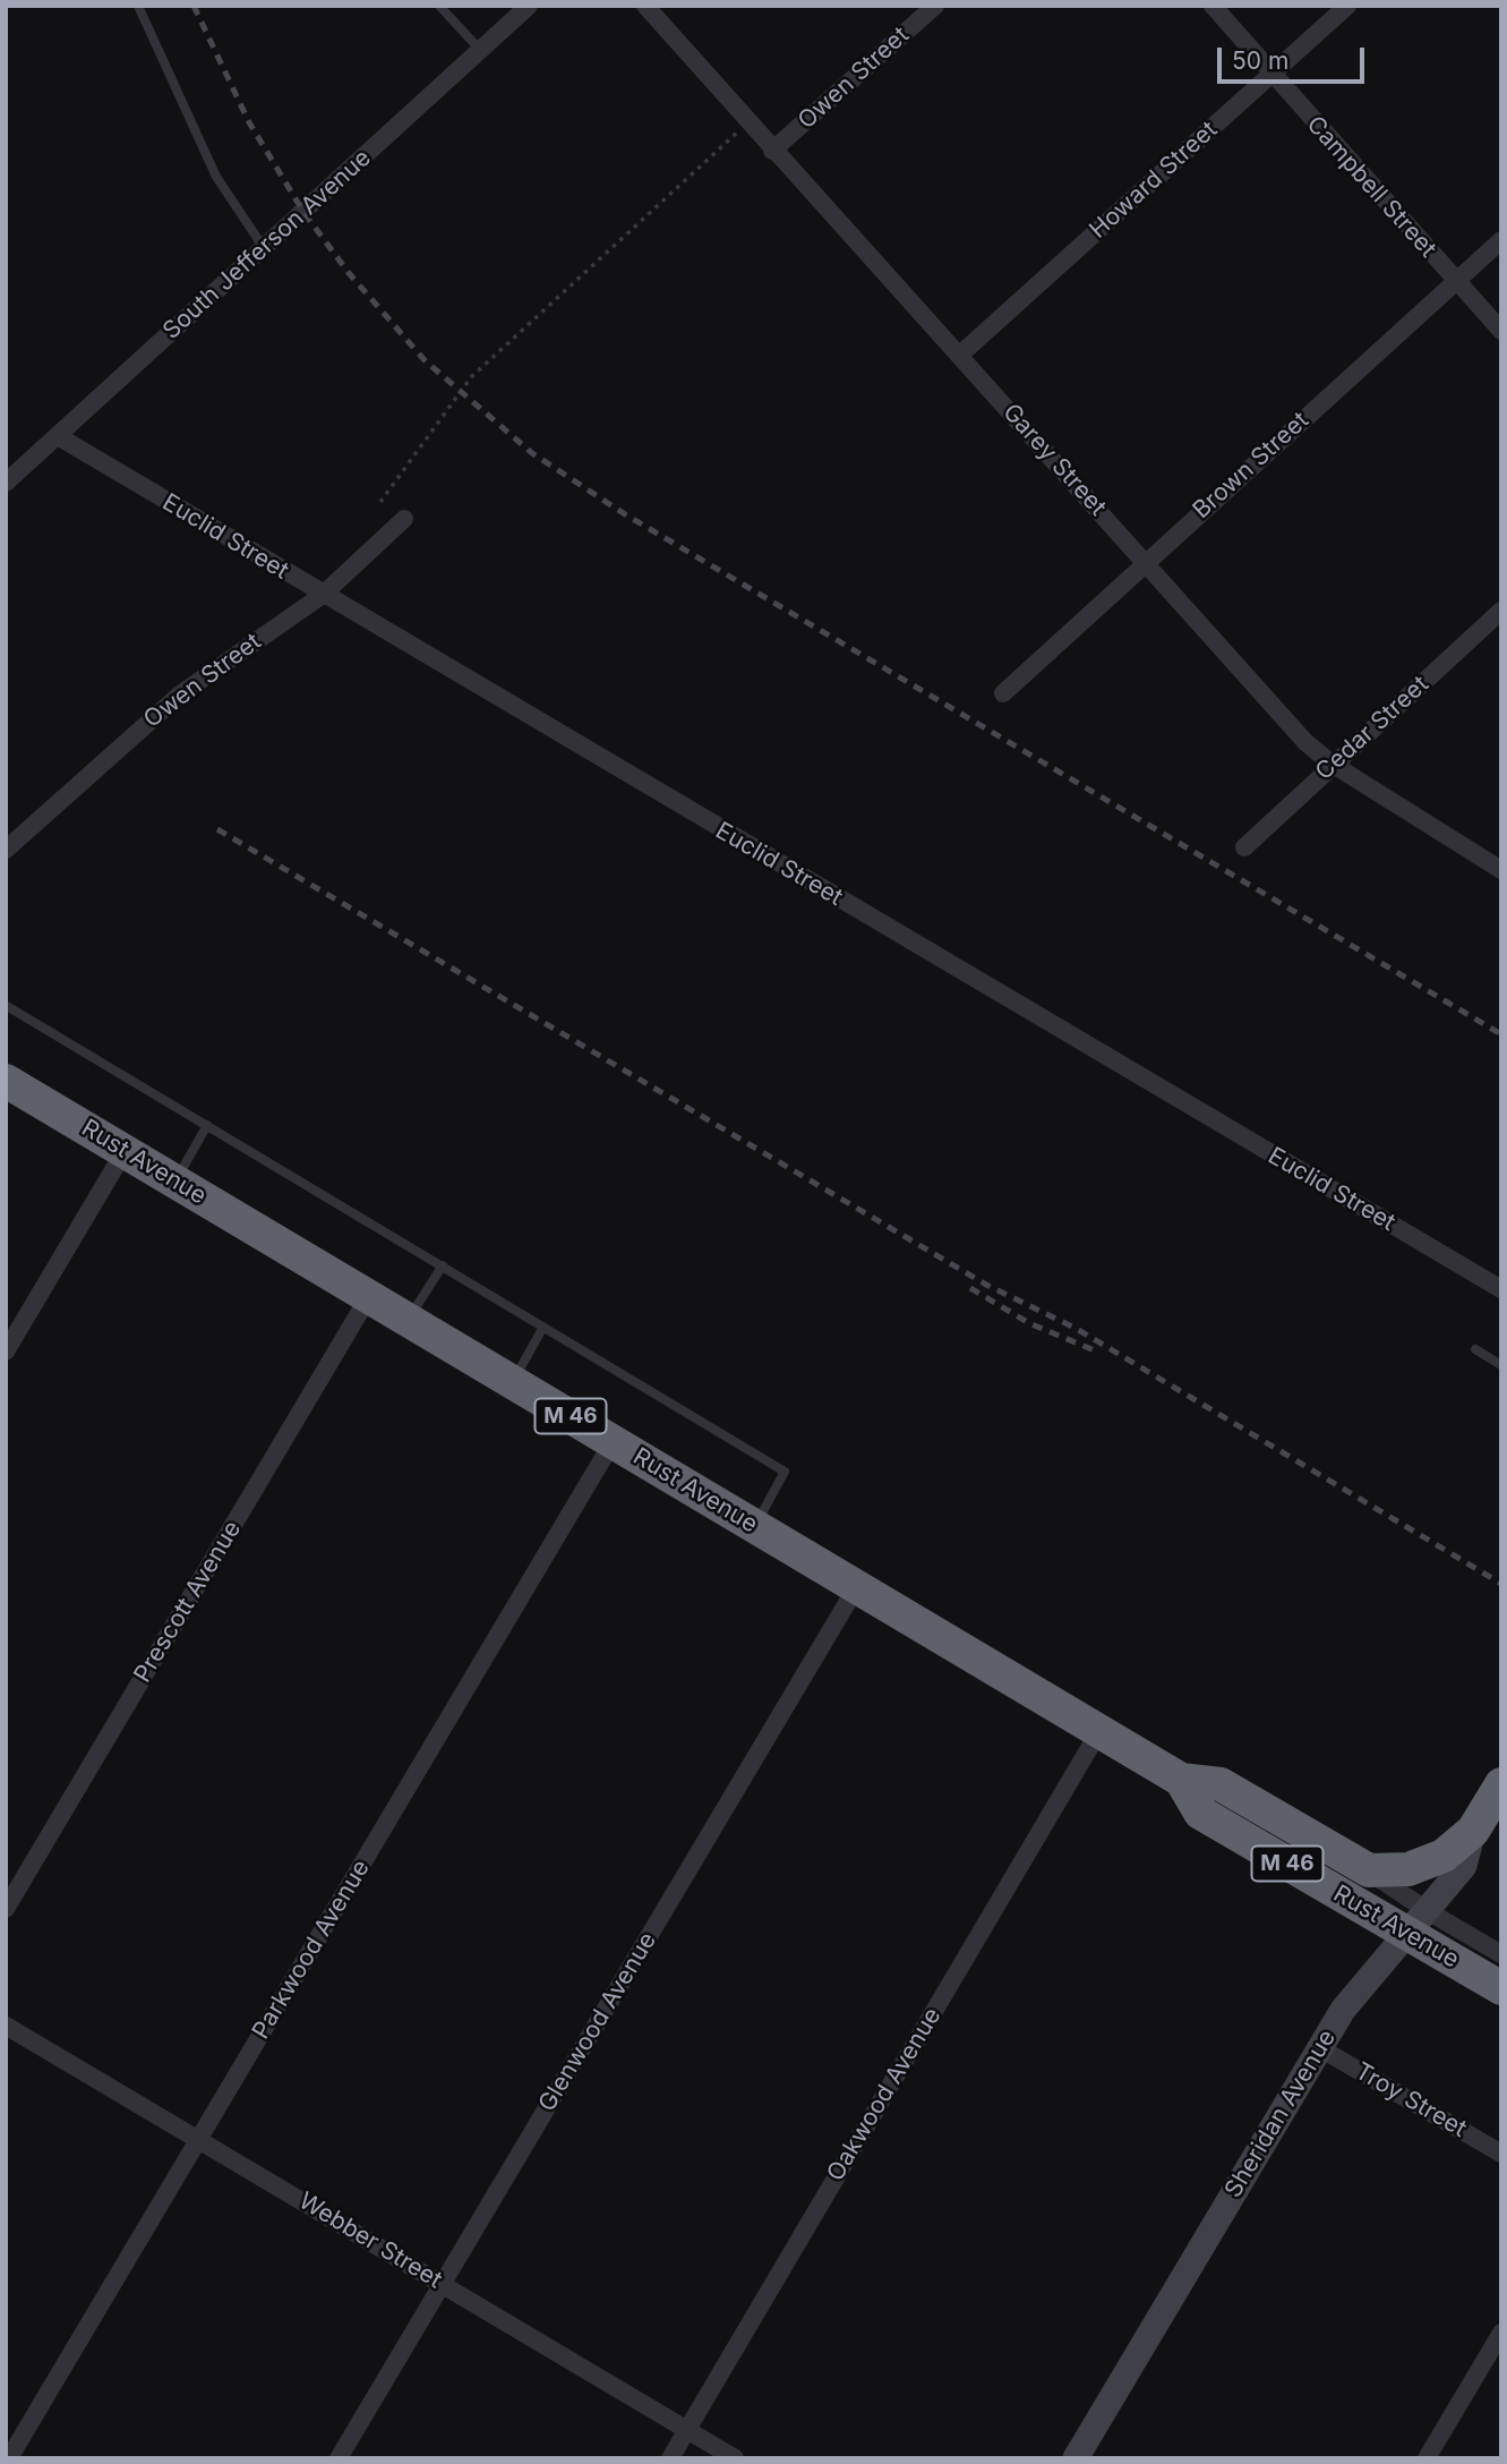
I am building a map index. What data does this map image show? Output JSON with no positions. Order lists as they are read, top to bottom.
{
  "streets": {
    "highway": ["Rust Avenue", "M 46", "Sheridan Avenue"],
    "street": [
      "Owen Street",
      "Howard Street",
      "Campbell Street",
      "South Jefferson Avenue",
      "Garey Street",
      "Brown Street",
      "Euclid Street",
      "Cedar Street",
      "Prescott Avenue",
      "Parkwood Avenue",
      "Glenwood Avenue",
      "Oakwood Avenue",
      "Troy Street",
      "Webber Street"
    ]
  },
  "crossings": [
    ["Owen Street", "Garey Street"],
    ["Owen Street", "Euclid Street"],
    ["Howard Street", "Campbell Street"],
    ["Howard Street", "Garey Street"],
    ["Campbell Street", "Brown Street"],
    ["South Jefferson Avenue", "Euclid Street"],
    ["Garey Street", "Brown Street"],
    ["Garey Street", "Cedar Street"],
    ["Rust Avenue", "Prescott Avenue"],
    ["Rust Avenue", "Parkwood Avenue"],
    ["Rust Avenue", "Glenwood Avenue"],
    ["Rust Avenue", "Oakwood Avenue"],
    ["Rust Avenue", "Sheridan Avenue"],
    ["Parkwood Avenue", "Webber Street"],
    ["Glenwood Avenue", "Webber Street"],
    ["Oakwood Avenue", "Webber Street"],
    ["Troy Street", "Sheridan Avenue"]
  ],
  "scale_bar": "50 m"
}
